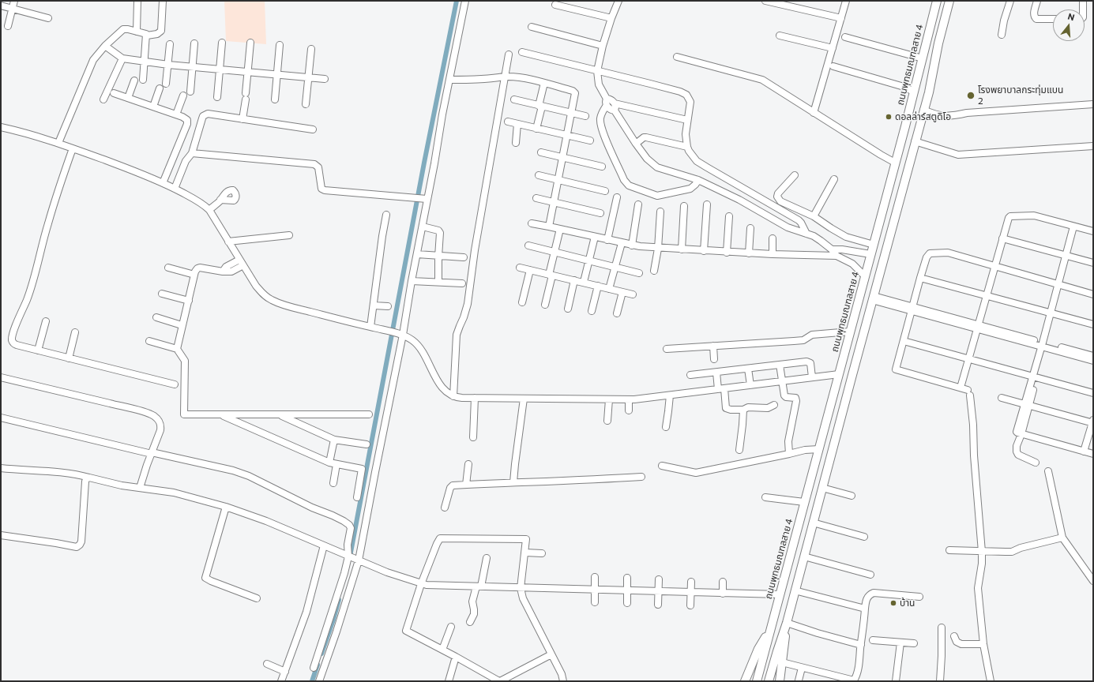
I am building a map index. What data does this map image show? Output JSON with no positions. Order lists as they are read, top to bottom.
{
  "streets": {
    "main road": ["ถนนพุทธมณฑลสาย 4"]
  },
  "places": ["โรงพยาบาลกระทุ่มแบน 2", "ดอลล่าร์สตูดิโอ", "บ้าน"],
  "north": "top"
}
